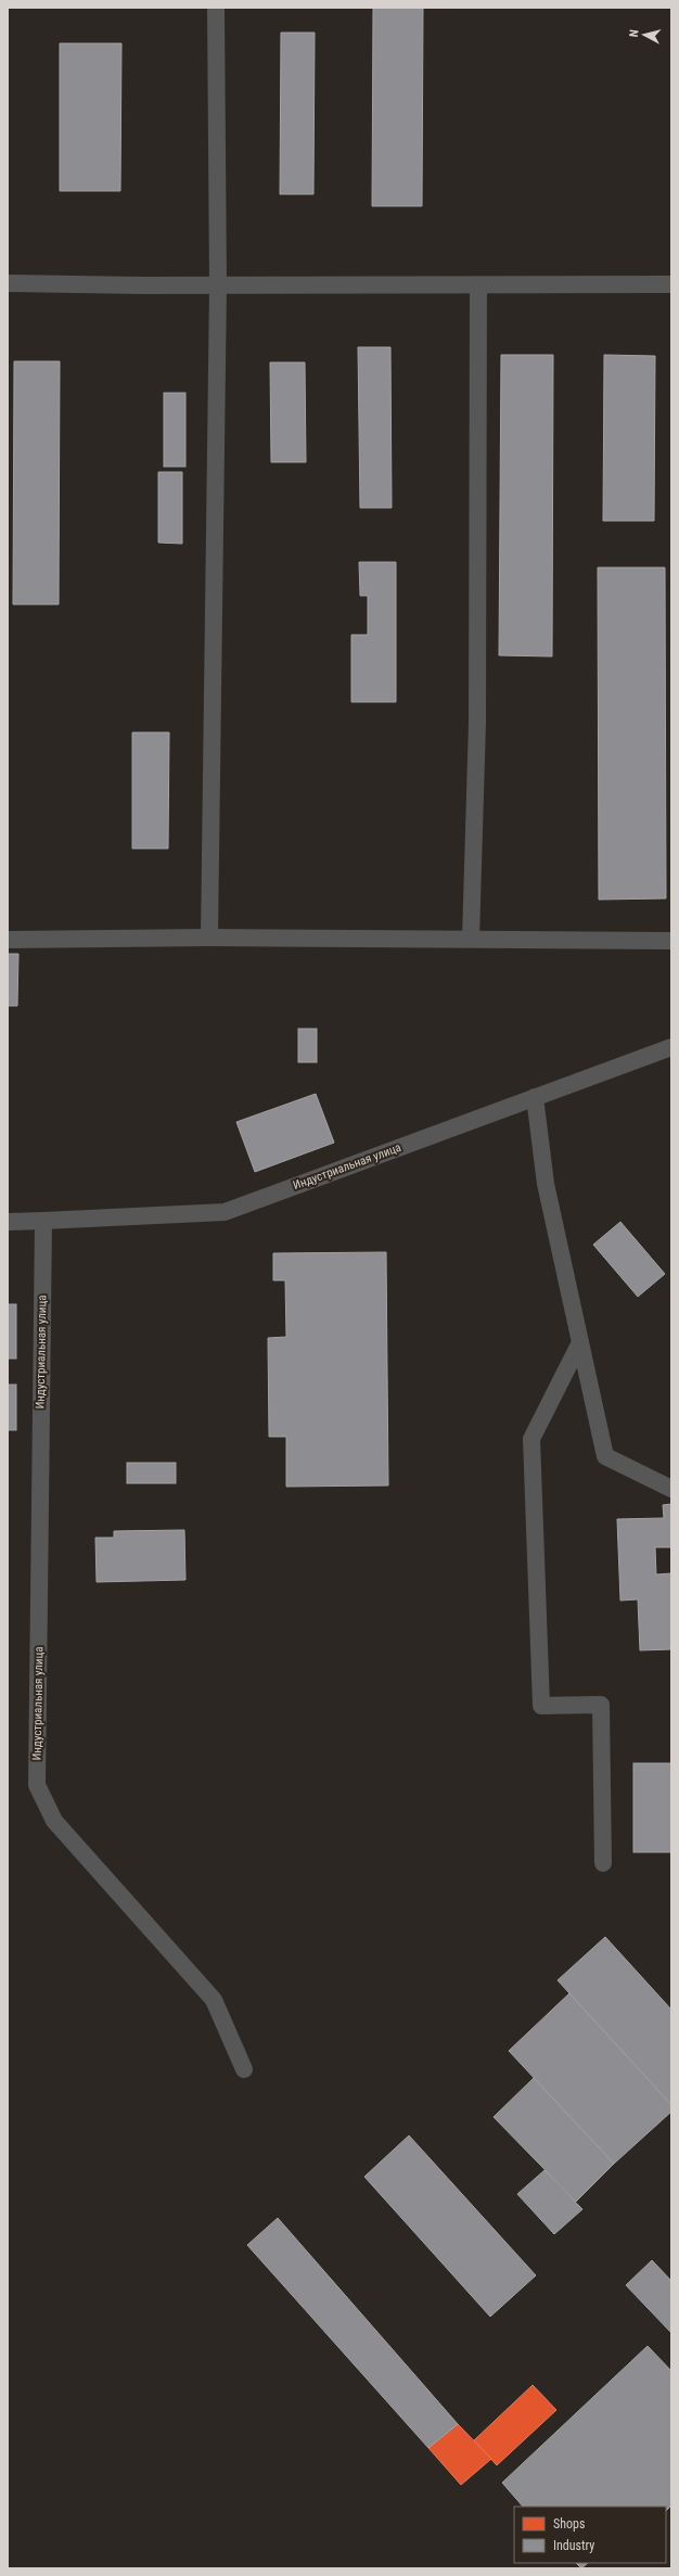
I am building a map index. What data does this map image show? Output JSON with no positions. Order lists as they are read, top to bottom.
{
  "streets": {
    "street": ["Индустриальная улица"]
  },
  "legend": ["Shops", "Industry"],
  "north": "left"
}
